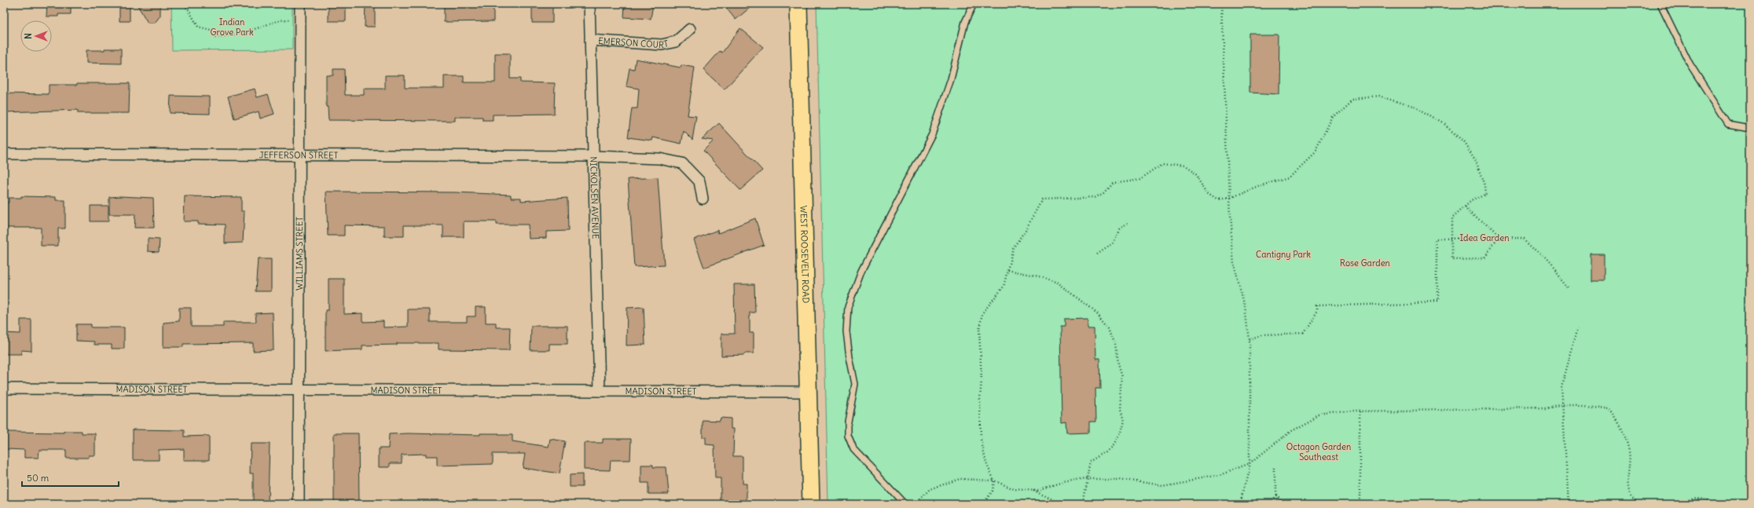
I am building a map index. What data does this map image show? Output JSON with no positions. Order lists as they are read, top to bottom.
{
  "streets": {
    "main road": ["WEST ROOSEVELT ROAD"],
    "street": [
      "EMERSON COURT",
      "JEFFERSON STREET",
      "NICKOLSEN AVENUE",
      "WILLIAMS STREET",
      "MADISON STREET"
    ]
  },
  "crossings": [
    ["EMERSON COURT", "NICKOLSEN AVENUE"],
    ["JEFFERSON STREET", "NICKOLSEN AVENUE"],
    ["JEFFERSON STREET", "WILLIAMS STREET"],
    ["NICKOLSEN AVENUE", "MADISON STREET"],
    ["WILLIAMS STREET", "MADISON STREET"],
    ["WEST ROOSEVELT ROAD", "MADISON STREET"]
  ],
  "parks": [
    "Indian Grove Park",
    "Idea Garden",
    "Cantigny Park",
    "Rose Garden",
    "Octagon Garden Southeast"
  ],
  "scale_bar": "50 m",
  "north": "left"
}
